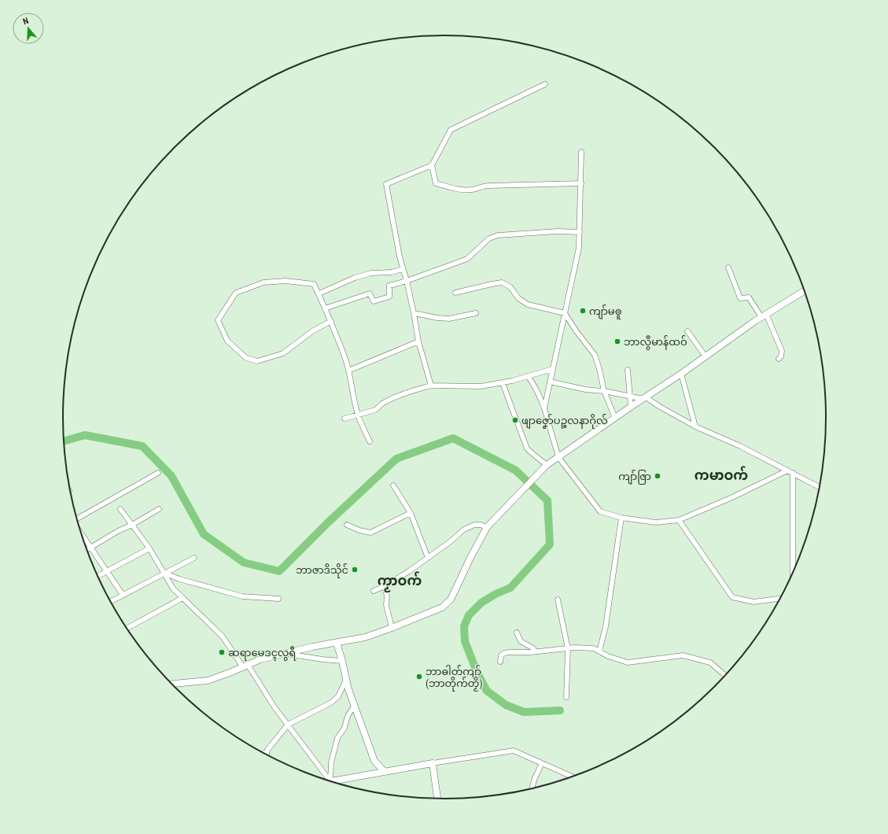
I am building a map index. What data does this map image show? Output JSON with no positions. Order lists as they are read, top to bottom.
{
  "districts": ["ကမာဝက်", "ကၟာဝက်"],
  "places": [
    "ကျာ်မၜူ",
    "ဘာလွဳမာန်ထဝ်",
    "ဖျာဇၞော်ပဉ္စလနာဂိုလ်",
    "ကျာ်ဇြာ",
    "ဘာဇာဒိသိုင်",
    "ဆရာမေဒၚလွရီ",
    "ဘာဓါတ်ကျာ် (ဘာတိုက်တၟိ)"
  ],
  "north": "top"
}
